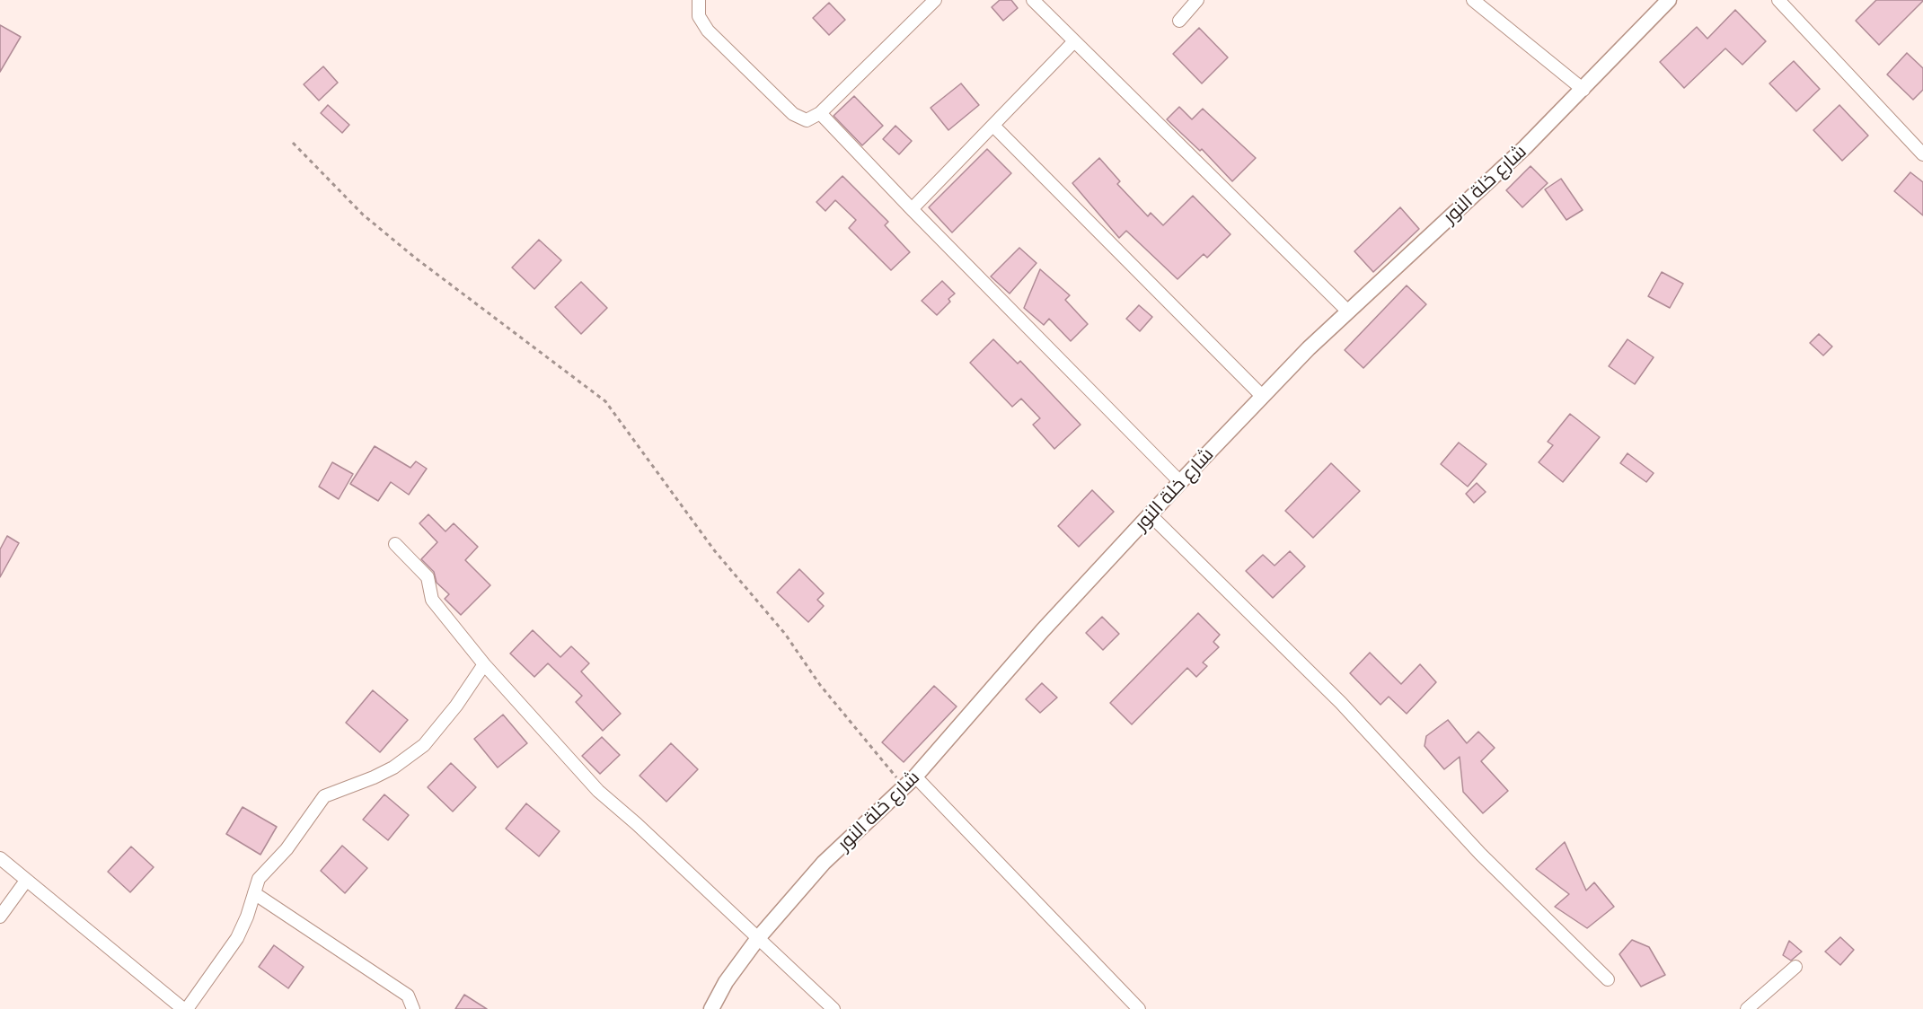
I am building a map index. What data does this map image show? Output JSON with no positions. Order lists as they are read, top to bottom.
{
  "streets": {
    "street": ["شارع خلة النور"]
  }
}
